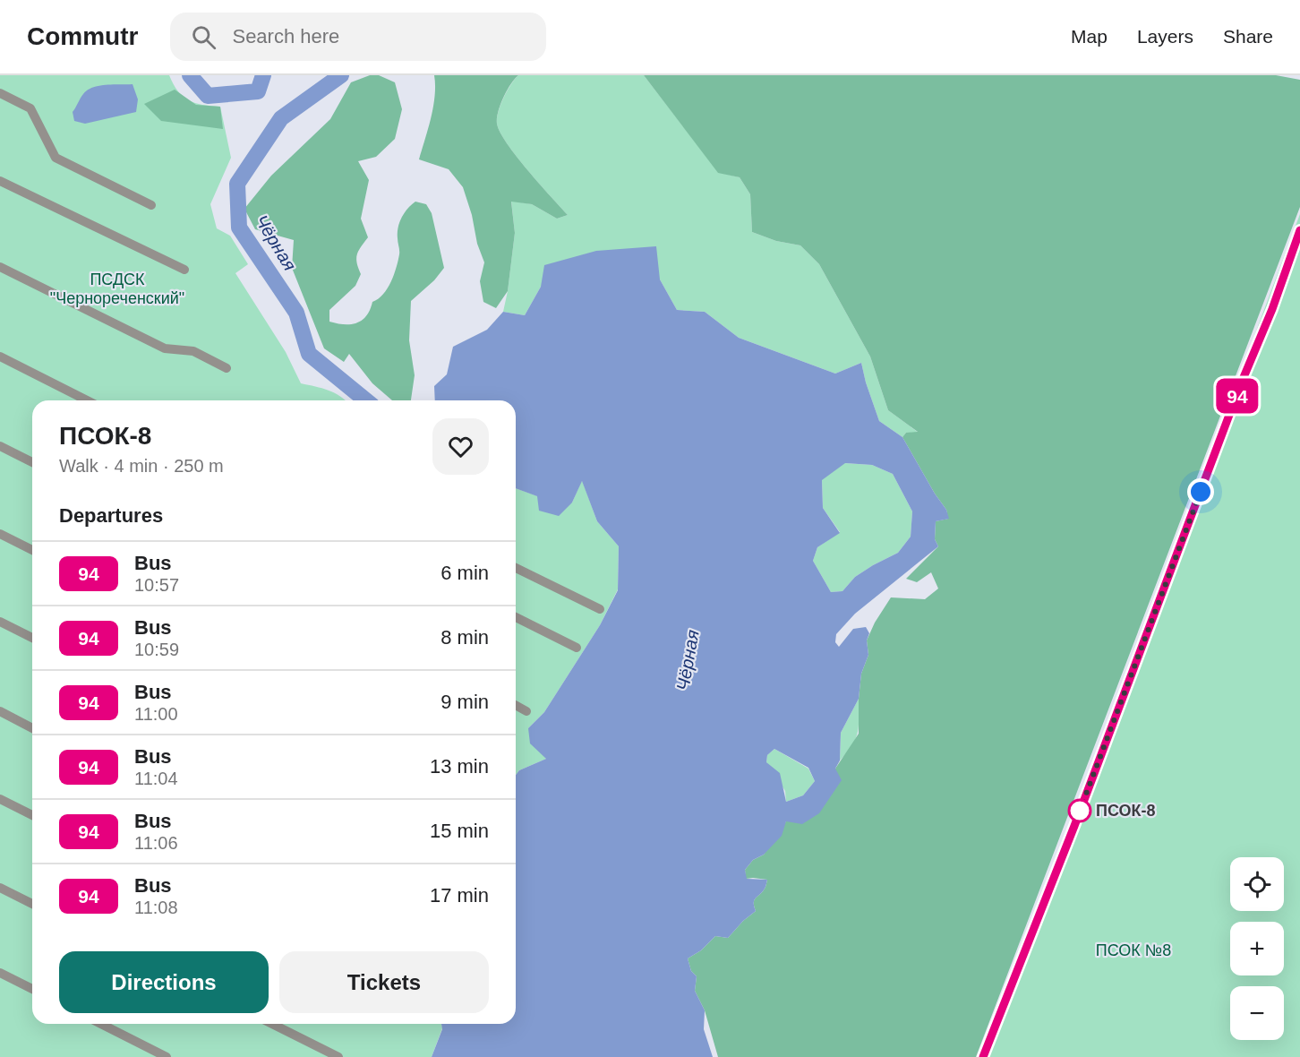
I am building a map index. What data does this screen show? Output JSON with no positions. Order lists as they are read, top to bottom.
{
  "water": ["Чёрная"],
  "parks": ["ПСДСК \"Чернореченский\"", "ПСОК №8"],
  "places": ["ПСОК-8"],
  "lines": ["bus line 94"],
  "page": {
    "header": "Commutr",
    "search": "Search here",
    "nav": ["Map", "Layers", "Share"],
    "on_map": "94",
    "heading": [
      ["ПСОК-8", "Walk · 4 min · 250 m"],
      "Departures"
    ],
    "list": [
      {
        "mark": "94",
        "name": "Bus",
        "note": "10:57",
        "value": "6 min"
      },
      {
        "mark": "94",
        "name": "Bus",
        "note": "10:59",
        "value": "8 min"
      },
      {
        "mark": "94",
        "name": "Bus",
        "note": "11:00",
        "value": "9 min"
      },
      {
        "mark": "94",
        "name": "Bus",
        "note": "11:04",
        "value": "13 min"
      },
      {
        "mark": "94",
        "name": "Bus",
        "note": "11:06",
        "value": "15 min"
      },
      {
        "mark": "94",
        "name": "Bus",
        "note": "11:08",
        "value": "17 min"
      }
    ],
    "map_buttons": ["+", "−"],
    "buttons": ["Directions", "Tickets"]
  }
}
